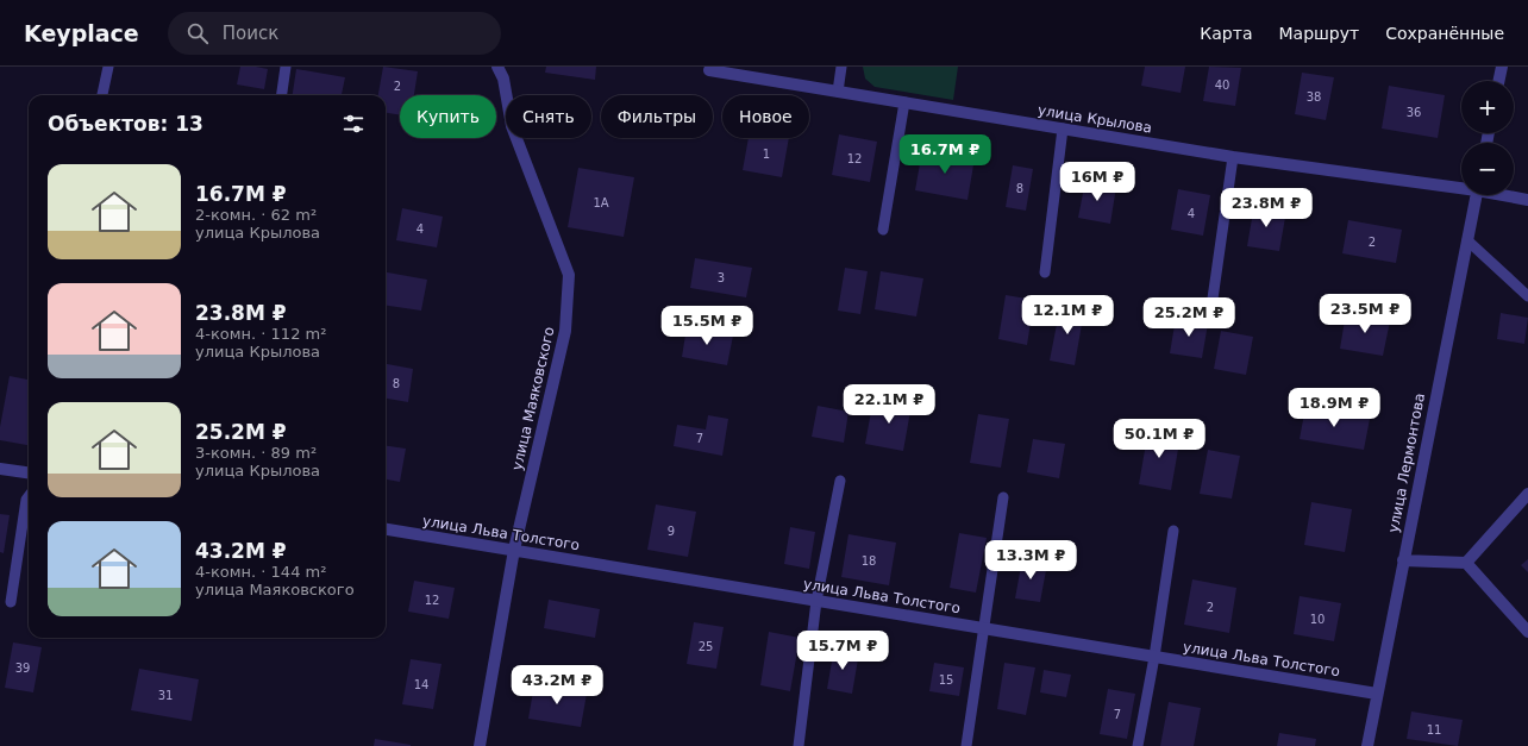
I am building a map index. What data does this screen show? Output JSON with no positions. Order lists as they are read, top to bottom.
{
  "streets": {
    "street": [
      "улица Крылова",
      "улица Маяковского",
      "улица Лермонтова",
      "улица Льва Толстого"
    ]
  },
  "crossings": [
    ["улица Маяковского", "улица Льва Толстого"],
    ["улица Лермонтова", "улица Льва Толстого"]
  ],
  "house_numbers": [
    "40",
    "2",
    "38",
    "36",
    "1",
    "12",
    "8",
    "1А",
    "4",
    "4",
    "2",
    "3",
    "8",
    "7",
    "9",
    "18",
    "12",
    "2",
    "10",
    "25",
    "39",
    "15",
    "14",
    "31",
    "7",
    "11"
  ],
  "page": {
    "header": "Keyplace",
    "search": "Поиск",
    "nav": ["Карта", "Маршрут", "Сохранённые"],
    "map_buttons": ["+", "−"],
    "chip": [
      "Купить",
      "Снять",
      "Фильтры",
      "Новое"
    ],
    "heading": "Объектов: 13",
    "price": [
      "16.7M ₽",
      "16M ₽",
      "23.8M ₽",
      "23.5M ₽",
      "12.1M ₽",
      "25.2M ₽",
      "15.5M ₽",
      "22.1M ₽",
      "18.9M ₽",
      "50.1M ₽",
      "13.3M ₽",
      "15.7M ₽",
      "43.2M ₽"
    ],
    "list": [
      {
        "name": "16.7M ₽",
        "note": "2-комн. · 62 m² · улица Крылова"
      },
      {
        "name": "23.8M ₽",
        "note": "4-комн. · 112 m² · улица Крылова"
      },
      {
        "name": "25.2M ₽",
        "note": "3-комн. · 89 m² · улица Крылова"
      },
      {
        "name": "43.2M ₽",
        "note": "4-комн. · 144 m² · улица Маяковского"
      }
    ]
  }
}
